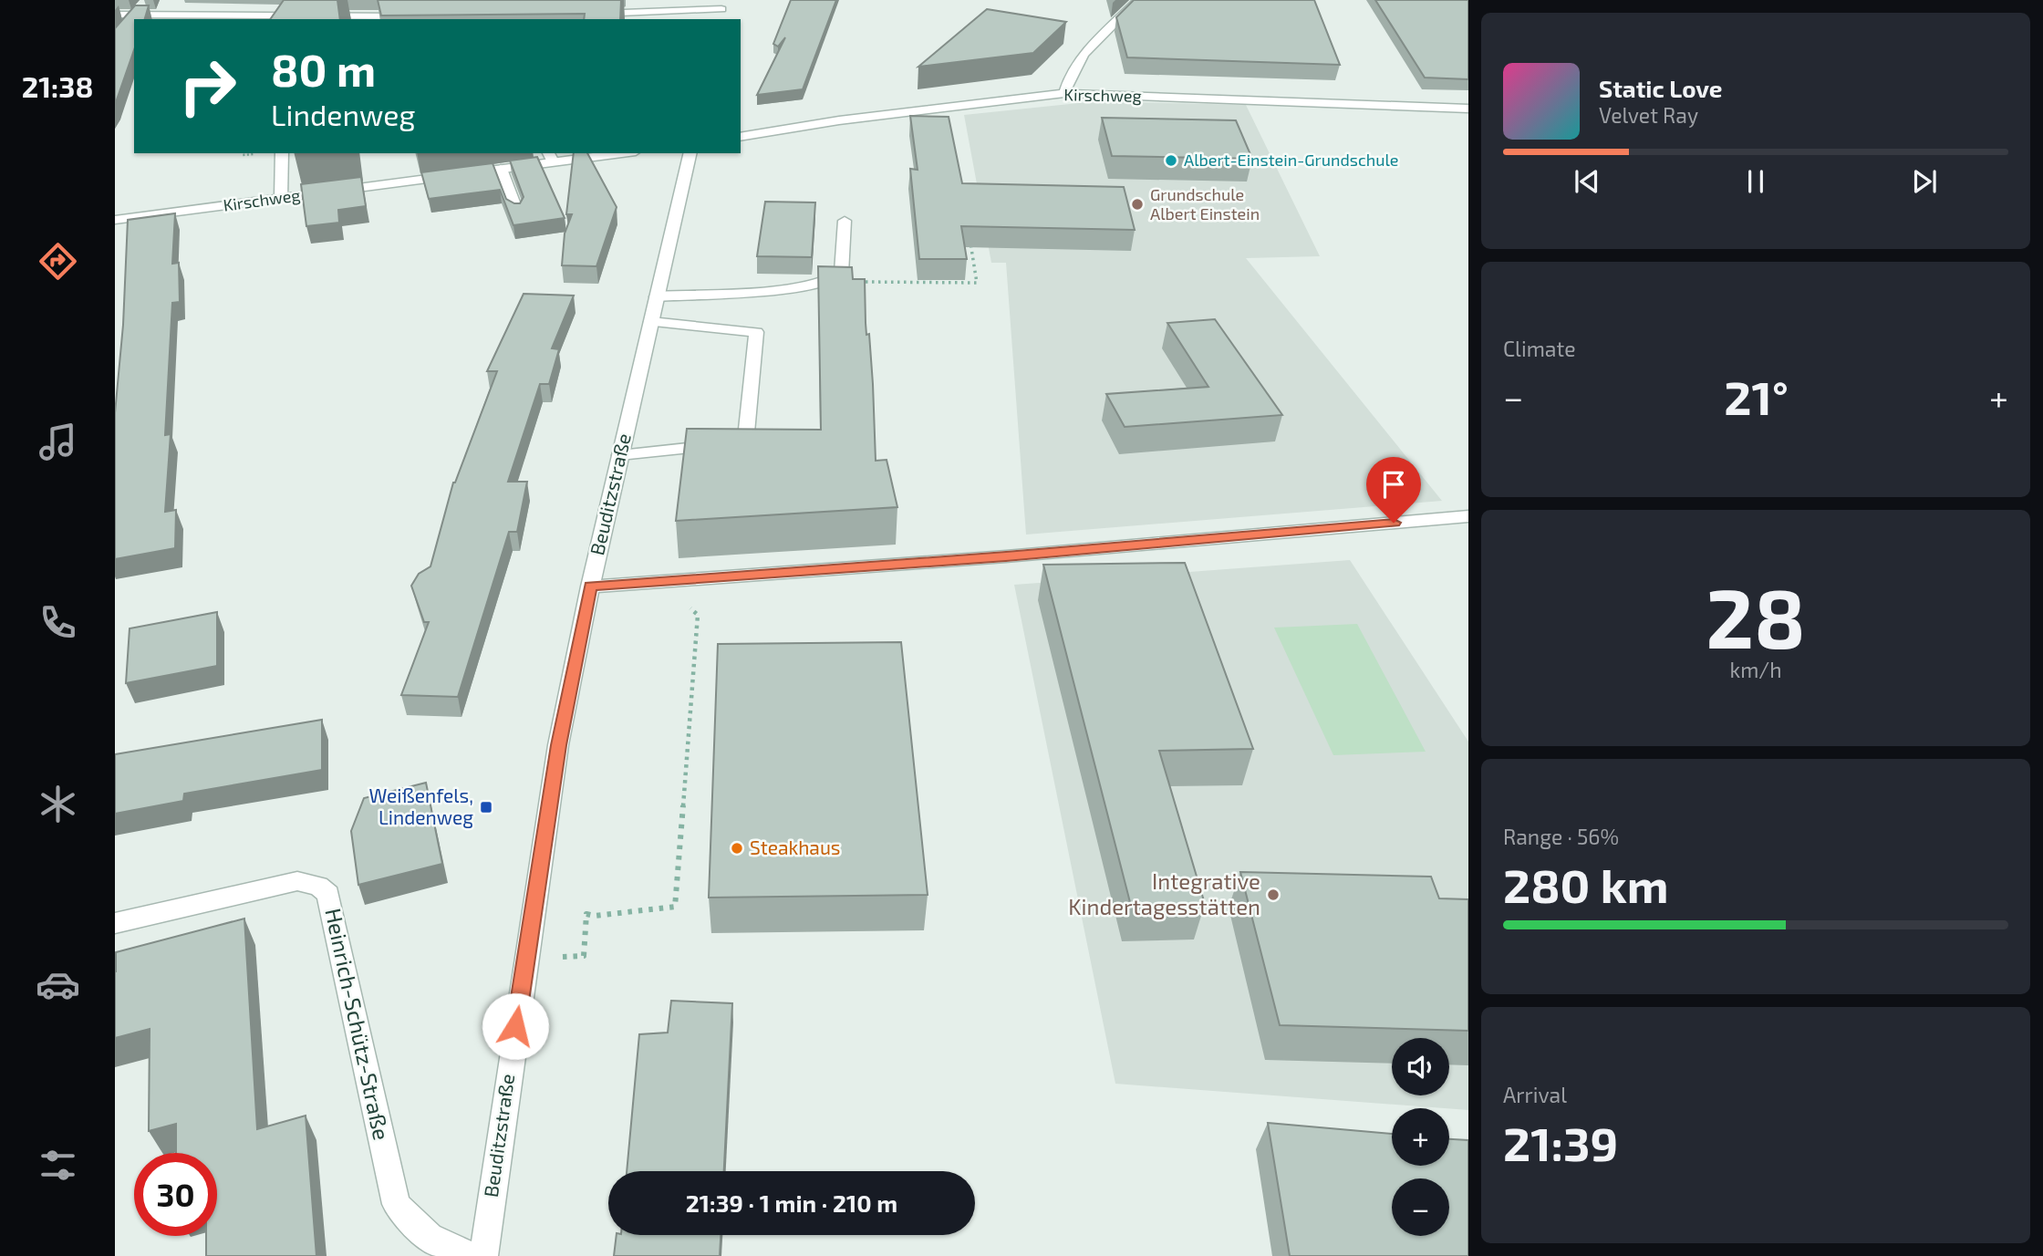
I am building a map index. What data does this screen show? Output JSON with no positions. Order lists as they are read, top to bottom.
{
  "streets": {
    "street": ["Kirschweg", "Beuditzstraße", "Heinrich-Schütz-Straße"]
  },
  "places": {
    "other": [
      "Albert-Einstein-Grundschule",
      "Grundschule Albert Einstein",
      "Steakhaus",
      "Integrative Kindertagesstätten"
    ],
    "transit": ["Weißenfels, Lindenweg"]
  },
  "page": {
    "tabs": "21:38",
    "turn": ["80 m", "Lindenweg"],
    "song": ["Static Love", "Velvet Ray"],
    "tile": [
      "Climate",
      ["28", "km/h"],
      ["Range · 56%", "280 km"],
      ["Arrival", "21:39"]
    ],
    "heat": ["−", "21°", "+"],
    "map_buttons": ["+", "−"],
    "limit": "30",
    "trip": "21:39 · 1 min · 210 m"
  }
}
